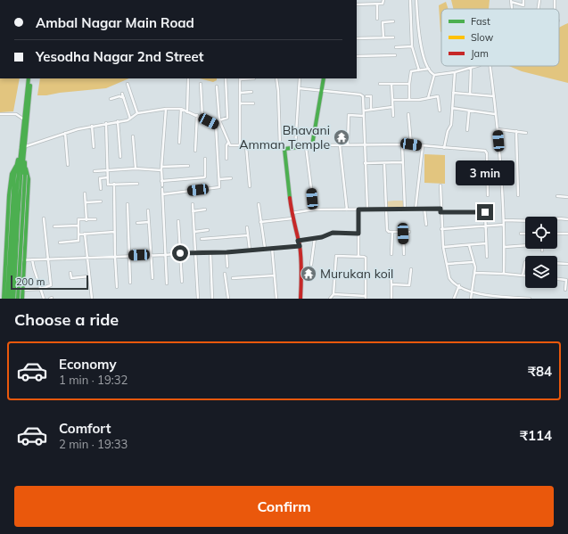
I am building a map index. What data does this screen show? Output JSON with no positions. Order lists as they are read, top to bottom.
{
  "places": {
    "temple": ["Bhavani Amman Temple", "Murukan koil"]
  },
  "legend": ["Fast", "Slow", "Jam"],
  "scale_bar": "200 m",
  "page": {
    "banner": ["Ambal Nagar Main Road", "Yesodha Nagar 2nd Street"],
    "bubble": "3 min",
    "scale": "200 m",
    "heading": "Choose a ride",
    "list": [
      {
        "name": "Economy",
        "note": "1 min · 19:32",
        "value": "₹84"
      },
      {
        "name": "Comfort",
        "note": "2 min · 19:33",
        "value": "₹114"
      }
    ],
    "buttons": "Confirm"
  }
}
